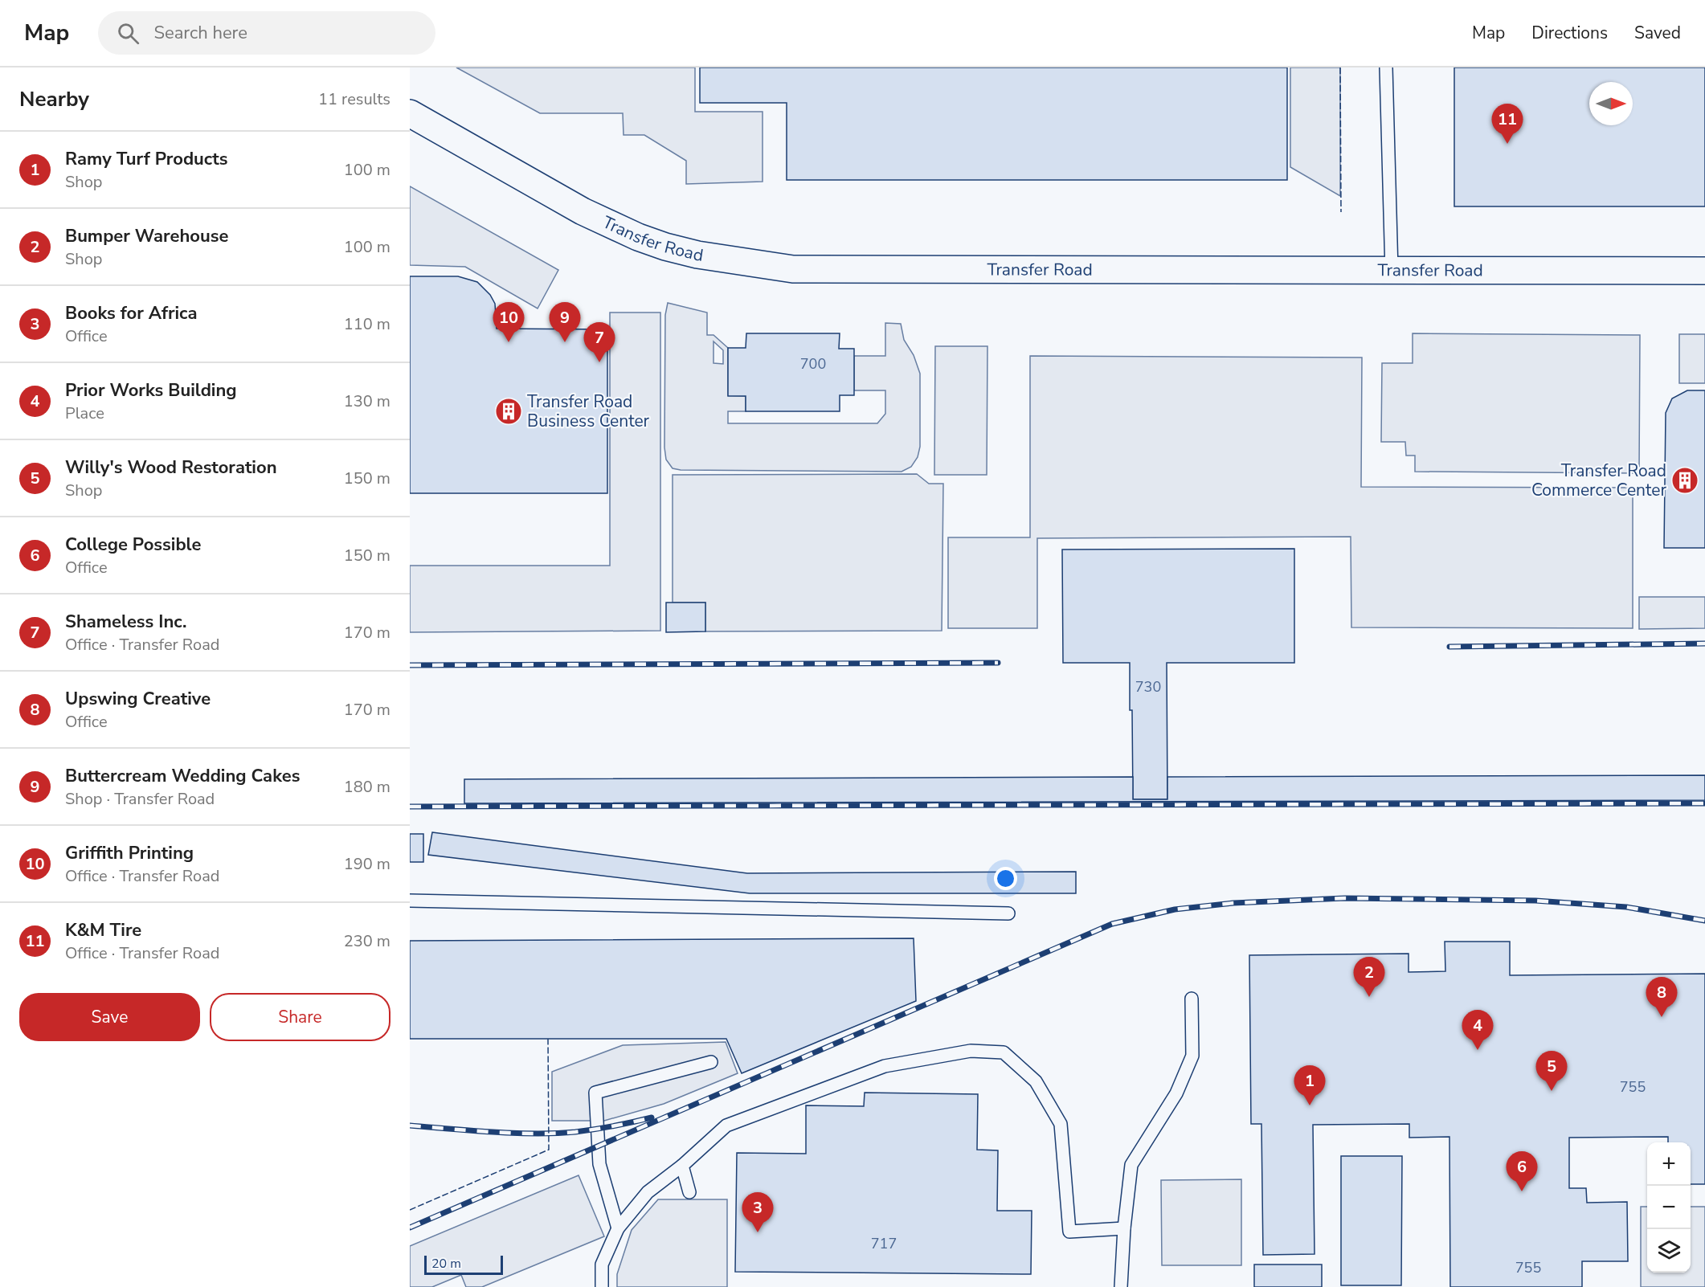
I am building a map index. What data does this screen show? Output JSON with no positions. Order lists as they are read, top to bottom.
{
  "streets": {
    "main road": ["Transfer Road"]
  },
  "places": {
    "building": ["Transfer Road Business Center", "Transfer Road Commerce Center"]
  },
  "house_numbers": [
    "700",
    "730",
    "755",
    "717",
    "755"
  ],
  "scale_bar": "20 m",
  "north": "right",
  "page": {
    "header": "Map",
    "search": "Search here",
    "nav": ["Map", "Directions", "Saved"],
    "heading": ["Nearby", "11 results"],
    "pins": [
      "11",
      "9",
      "10",
      "7",
      "2",
      "8",
      "4",
      "5",
      "1",
      "6",
      "3"
    ],
    "list": [
      {
        "mark": "1",
        "name": "Ramy Turf Products",
        "note": "Shop",
        "value": "100 m"
      },
      {
        "mark": "2",
        "name": "Bumper Warehouse",
        "note": "Shop",
        "value": "100 m"
      },
      {
        "mark": "3",
        "name": "Books for Africa",
        "note": "Office",
        "value": "110 m"
      },
      {
        "mark": "4",
        "name": "Prior Works Building",
        "note": "Place",
        "value": "130 m"
      },
      {
        "mark": "5",
        "name": "Willy's Wood Restoration",
        "note": "Shop",
        "value": "150 m"
      },
      {
        "mark": "6",
        "name": "College Possible",
        "note": "Office",
        "value": "150 m"
      },
      {
        "mark": "7",
        "name": "Shameless Inc.",
        "note": "Office · Transfer Road",
        "value": "170 m"
      },
      {
        "mark": "8",
        "name": "Upswing Creative",
        "note": "Office",
        "value": "170 m"
      },
      {
        "mark": "9",
        "name": "Buttercream Wedding Cakes",
        "note": "Shop · Transfer Road",
        "value": "180 m"
      },
      {
        "mark": "10",
        "name": "Griffith Printing",
        "note": "Office · Transfer Road",
        "value": "190 m"
      },
      {
        "mark": "11",
        "name": "K&M Tire",
        "note": "Office · Transfer Road",
        "value": "230 m"
      }
    ],
    "buttons": ["Save", "Share"],
    "map_buttons": ["+", "−"],
    "scale": "20 m"
  }
}
